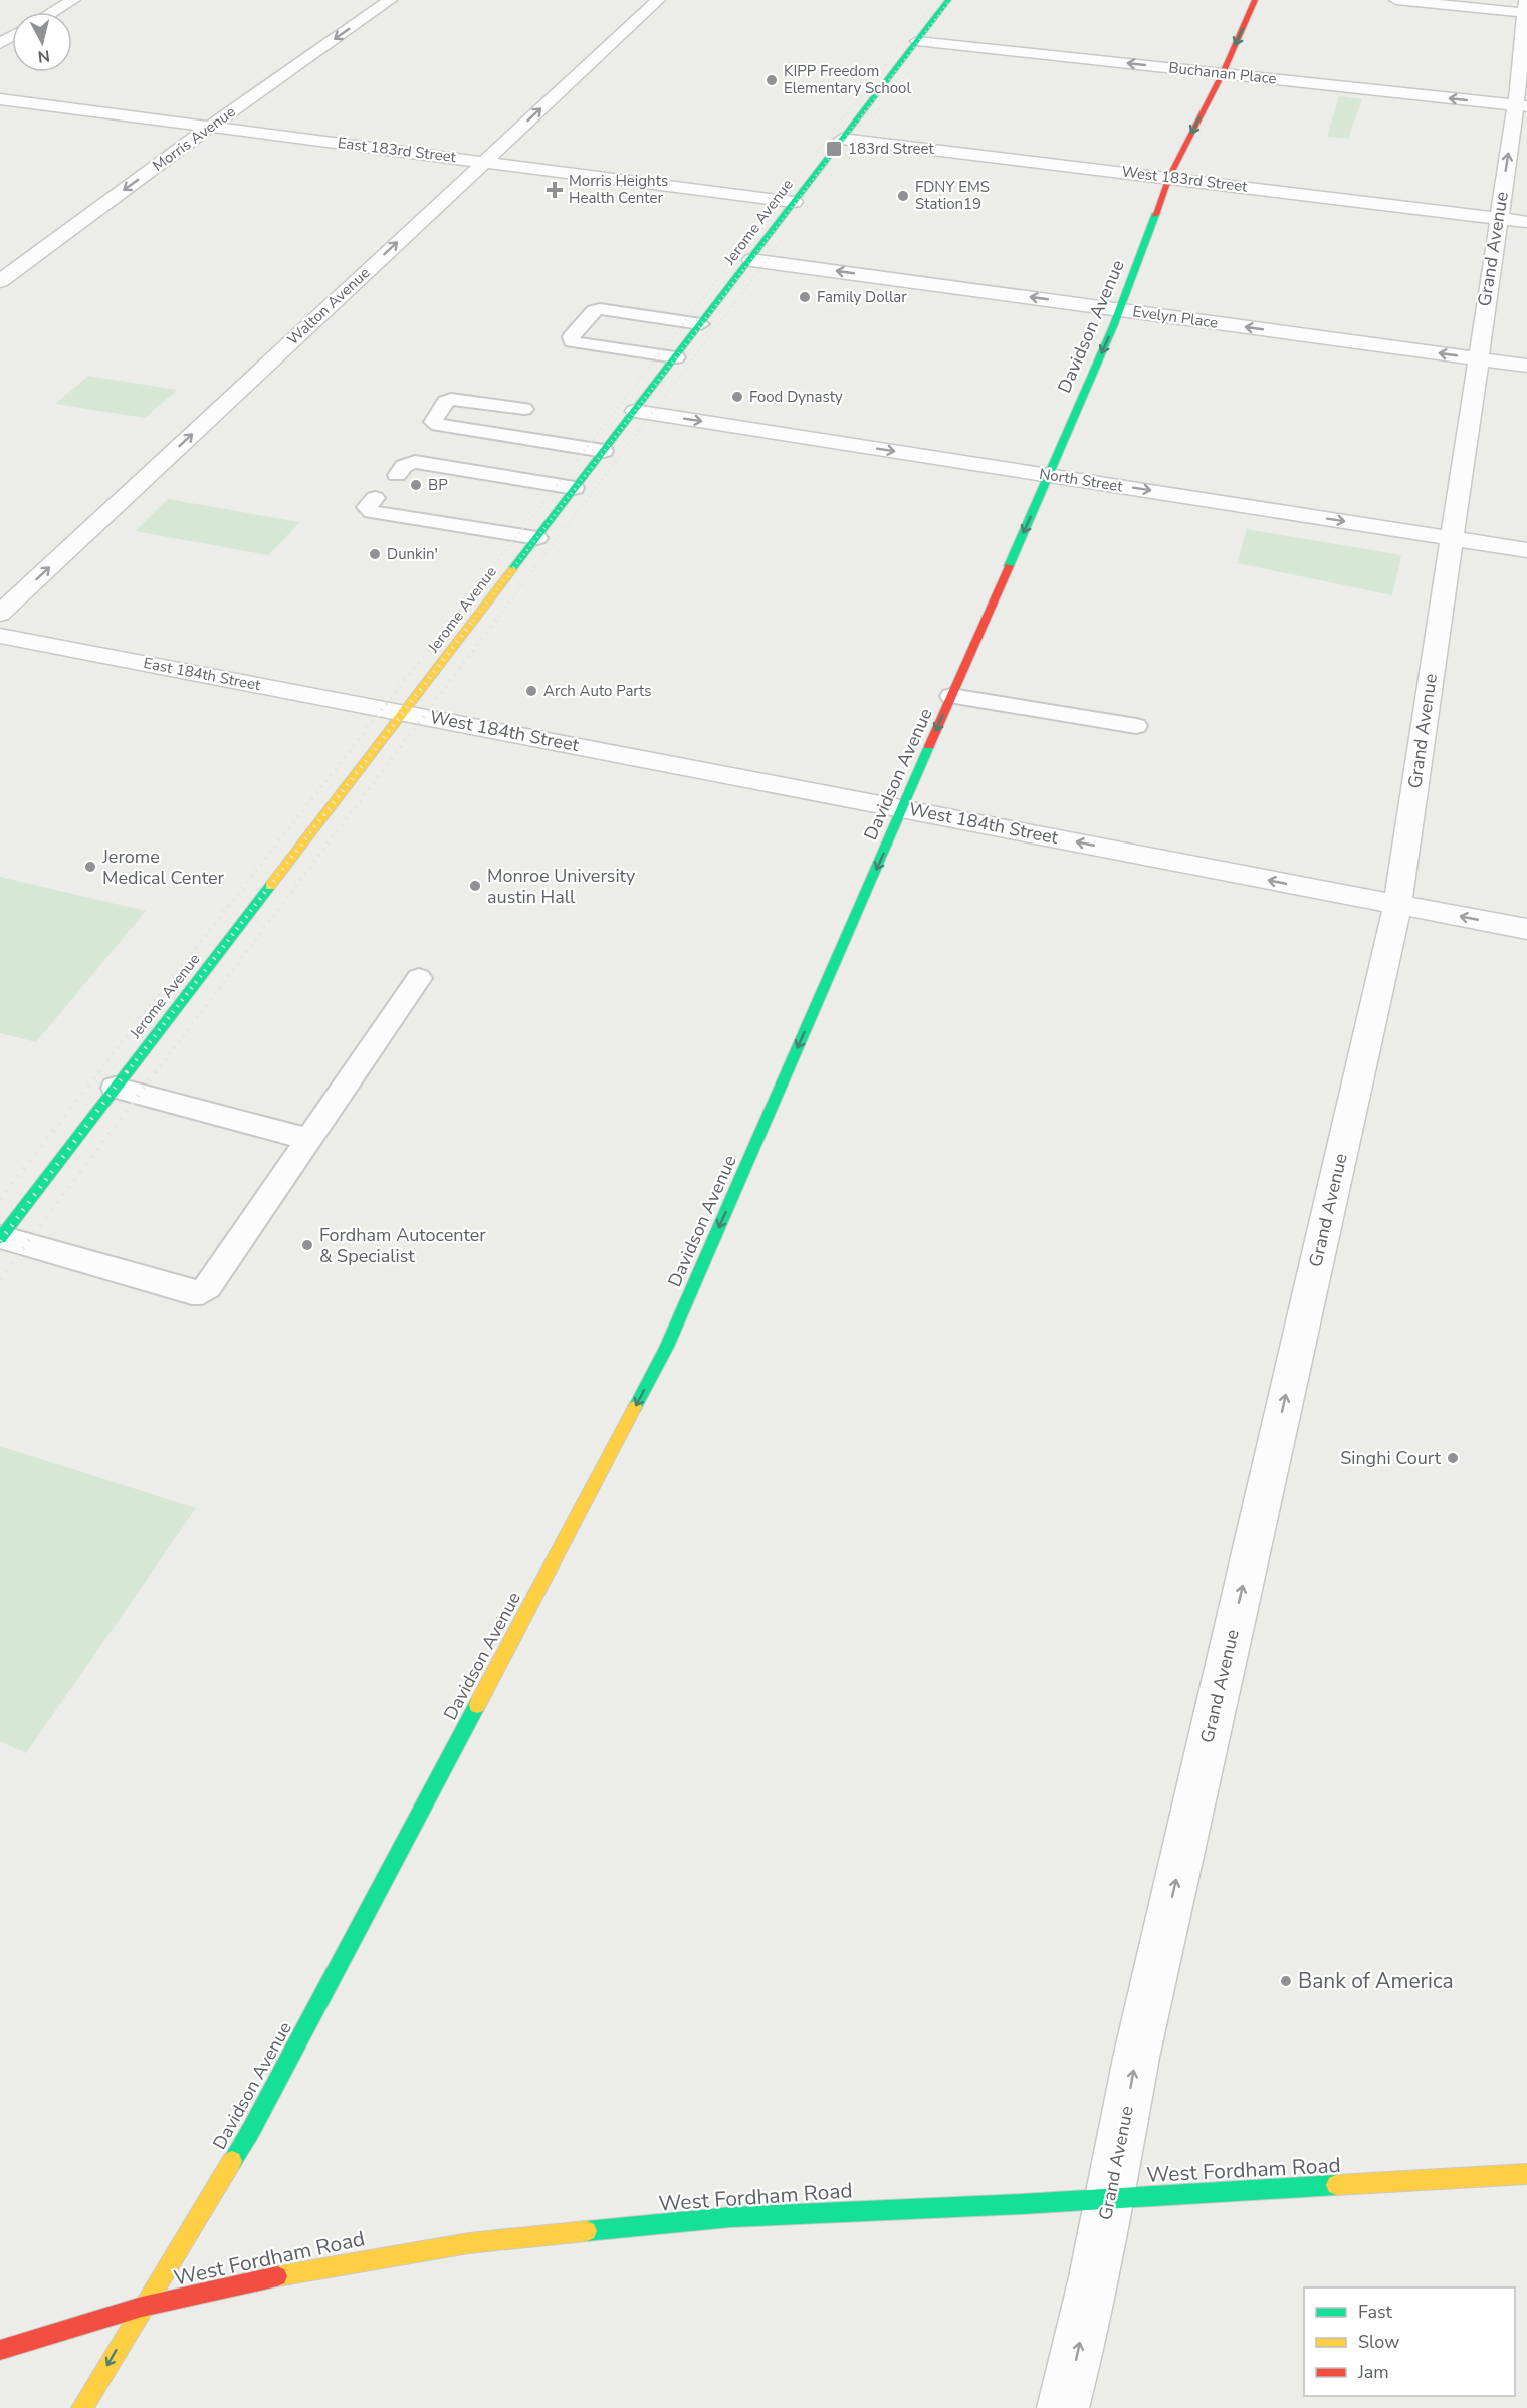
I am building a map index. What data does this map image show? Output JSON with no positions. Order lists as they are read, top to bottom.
{
  "streets": {
    "main road": ["Jerome Avenue", "Davidson Avenue", "West Fordham Road"],
    "street": [
      "Buchanan Place",
      "Morris Avenue",
      "East 183rd Street",
      "West 183rd Street",
      "Grand Avenue",
      "Walton Avenue",
      "Evelyn Place",
      "North Street",
      "East 184th Street",
      "West 184th Street"
    ]
  },
  "crossings": [
    ["Buchanan Place", "Jerome Avenue"],
    ["Buchanan Place", "Grand Avenue"],
    ["Buchanan Place", "Davidson Avenue"],
    ["Morris Avenue", "East 183rd Street"],
    ["East 183rd Street", "Jerome Avenue"],
    ["East 183rd Street", "Walton Avenue"],
    ["West 183rd Street", "Jerome Avenue"],
    ["West 183rd Street", "Grand Avenue"],
    ["West 183rd Street", "Davidson Avenue"],
    ["Jerome Avenue", "Evelyn Place"],
    ["Jerome Avenue", "North Street"],
    ["Jerome Avenue", "East 184th Street"],
    ["Jerome Avenue", "West 184th Street"],
    ["Grand Avenue", "Evelyn Place"],
    ["Grand Avenue", "North Street"],
    ["Grand Avenue", "West 184th Street"],
    ["Grand Avenue", "West Fordham Road"],
    ["Evelyn Place", "Davidson Avenue"],
    ["Davidson Avenue", "North Street"],
    ["Davidson Avenue", "West 184th Street"],
    ["Davidson Avenue", "West Fordham Road"],
    ["East 184th Street", "West 184th Street"]
  ],
  "one_way": [
    "Buchanan Place",
    "Morris Avenue",
    "Grand Avenue",
    "Walton Avenue",
    "Evelyn Place",
    "Davidson Avenue",
    "North Street",
    "West 184th Street"
  ],
  "places": {
    "other": [
      "KIPP Freedom Elementary School",
      "FDNY EMS Station19",
      "Family Dollar",
      "Food Dynasty",
      "BP",
      "Dunkin'",
      "Arch Auto Parts",
      "Jerome Medical Center",
      "Monroe University austin Hall",
      "Fordham Autocenter & Specialist",
      "Singhi Court",
      "Bank of America"
    ],
    "transit": ["183rd Street"],
    "health": ["Morris Heights Health Center"]
  },
  "legend": ["Fast", "Slow", "Jam"],
  "north": "bottom"
}
